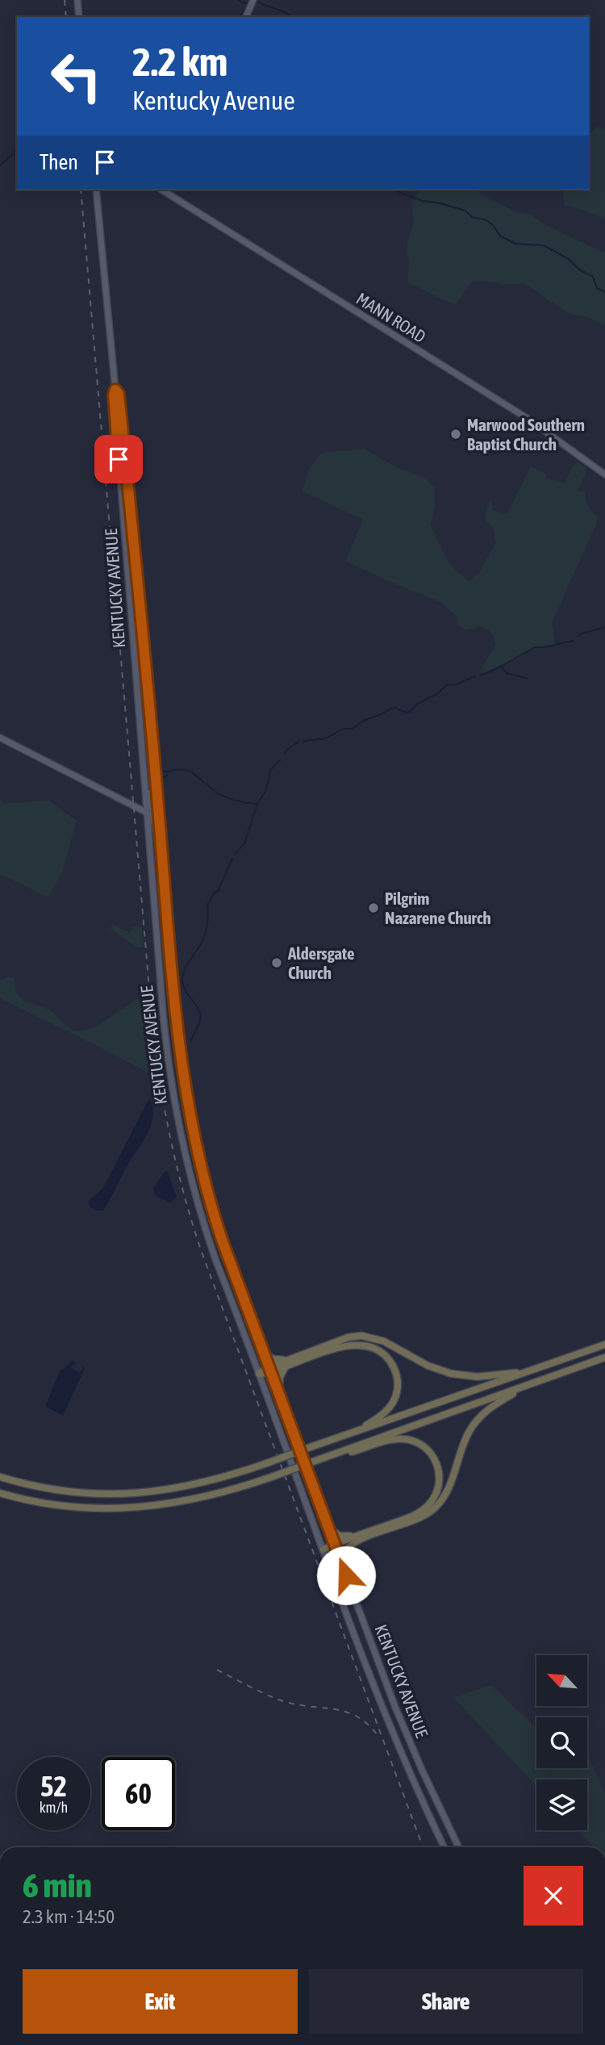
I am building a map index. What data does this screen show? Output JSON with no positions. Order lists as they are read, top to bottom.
{
  "streets": {
    "main road": ["MANN ROAD", "KENTUCKY AVENUE"]
  },
  "places": ["Marwood Southern Baptist Church", "Pilgrim Nazarene Church", "Aldersgate Church"],
  "north": "top left",
  "page": {
    "turn": ["2.2 km", "Kentucky Avenue"],
    "then": "Then",
    "speed": "52 km/h",
    "limit": "60",
    "heading": ["6 min", "2.3 km · 14:50"],
    "buttons": ["Exit", "Share"]
  }
}
